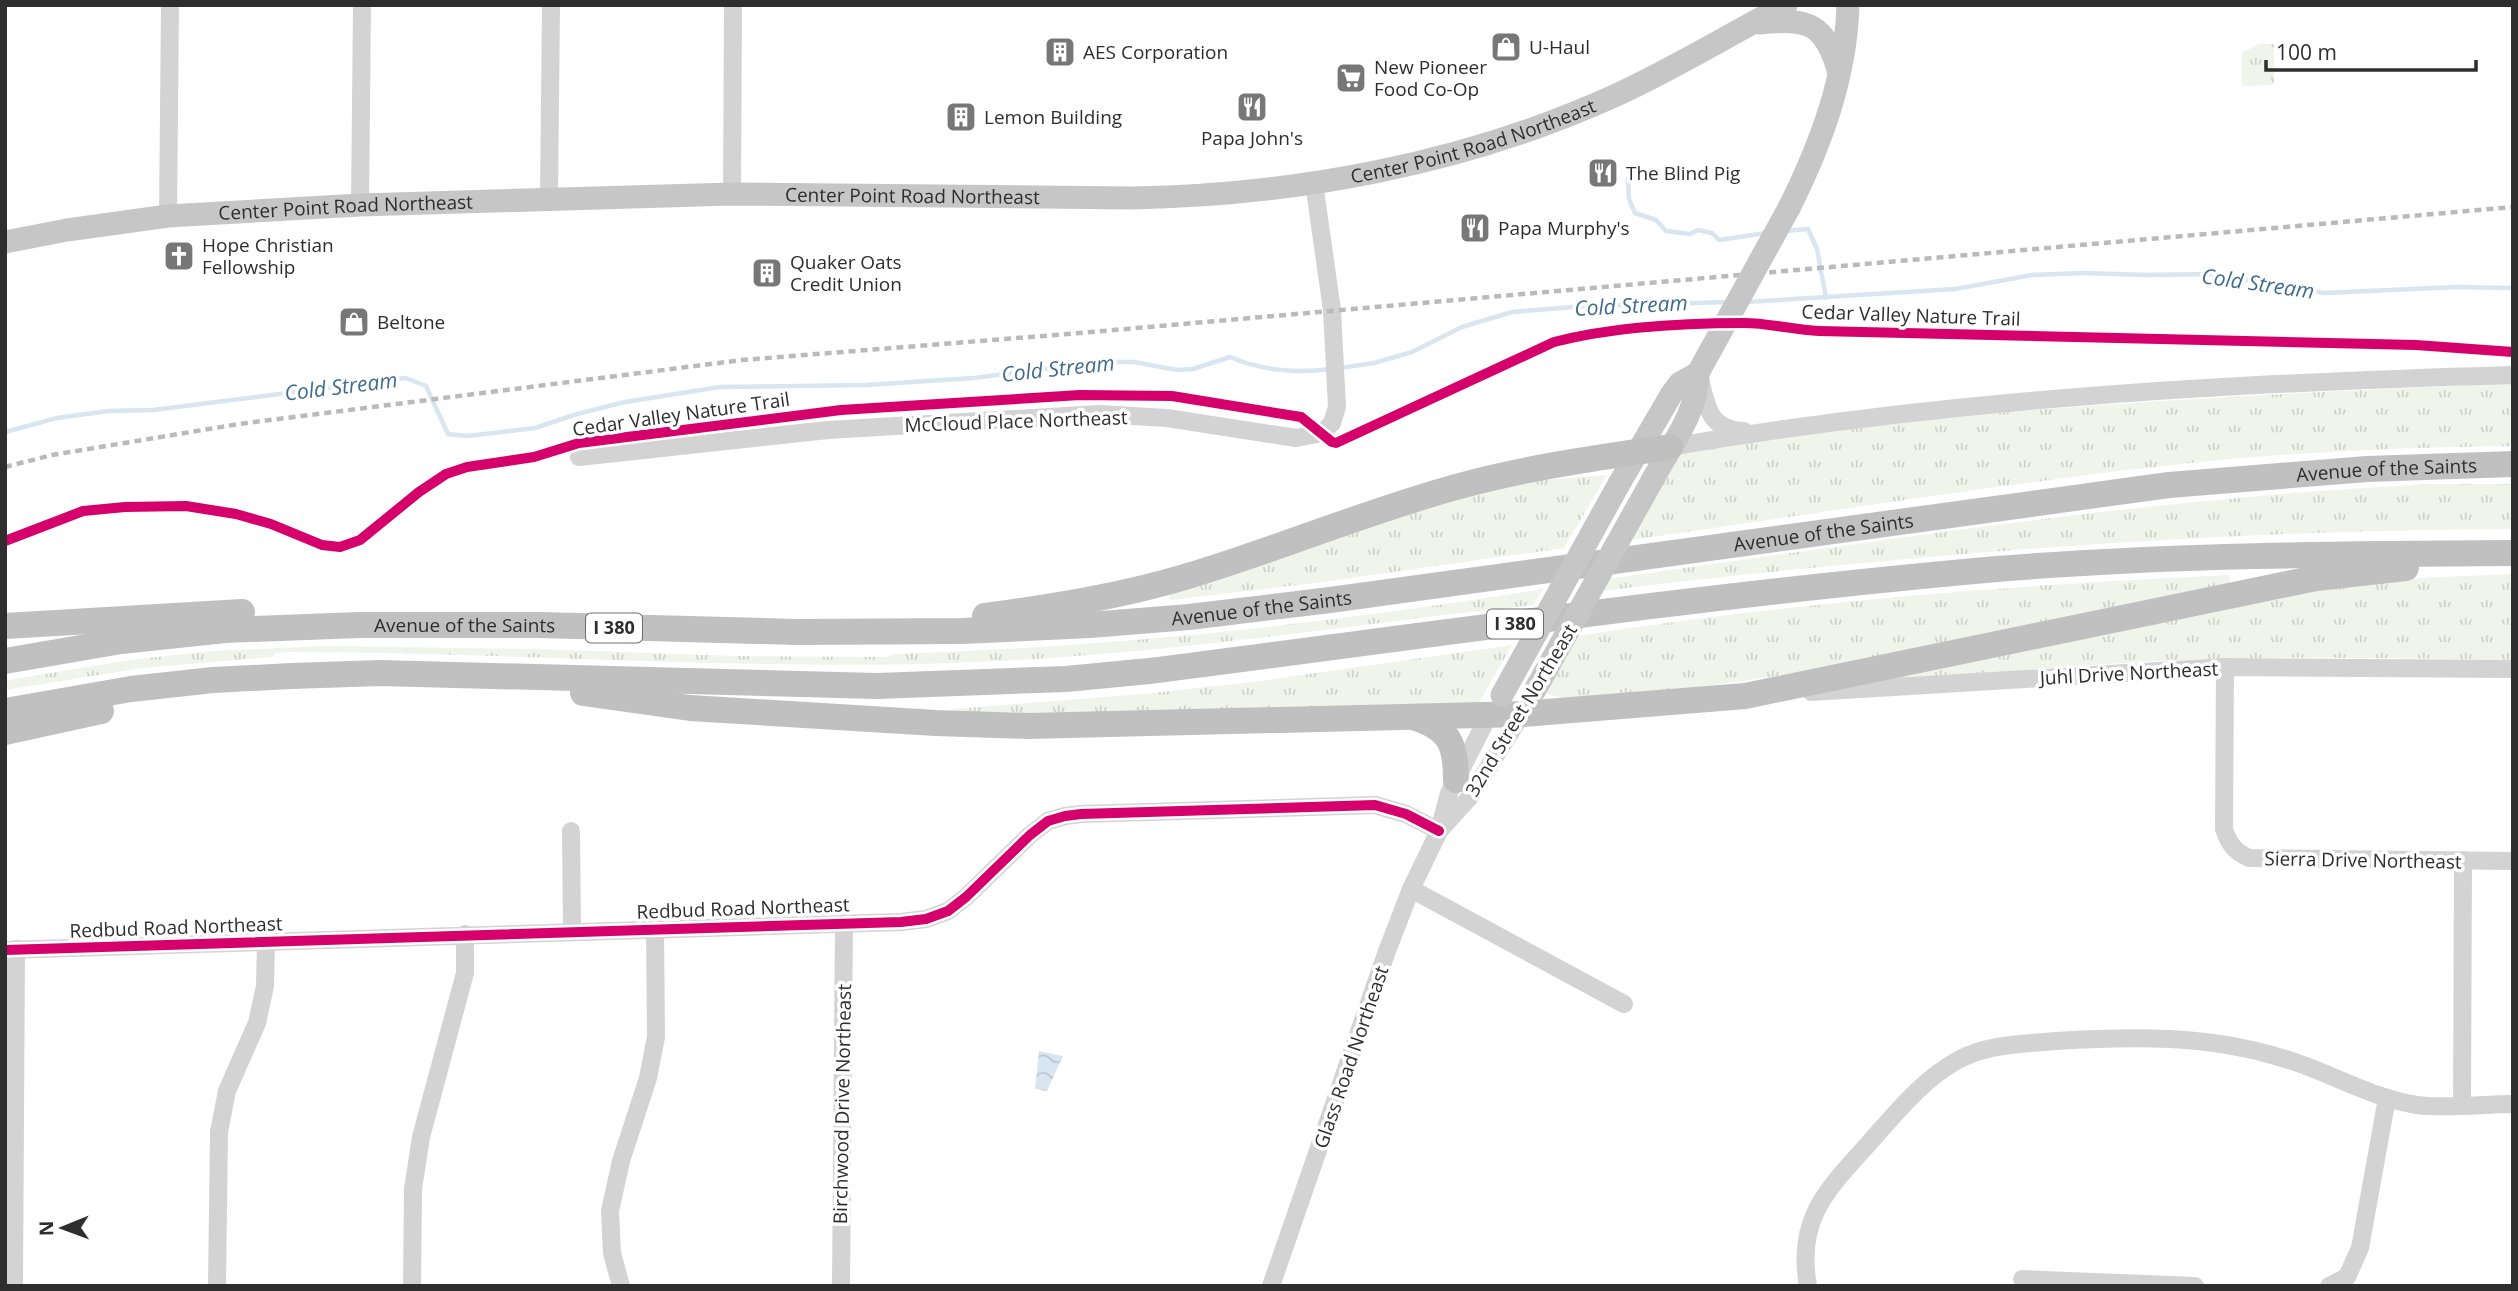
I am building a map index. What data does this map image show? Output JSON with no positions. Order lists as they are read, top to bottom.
{
  "streets": {
    "highway": ["Avenue of the Saints", "I 380"],
    "main road": ["Center Point Road Northeast", "32nd Street Northeast"],
    "street": [
      "McCloud Place Northeast",
      "Juhl Drive Northeast",
      "Sierra Drive Northeast",
      "Redbud Road Northeast",
      "Glass Road Northeast",
      "Birchwood Drive Northeast"
    ],
    "cycle path": ["Cedar Valley Nature Trail"]
  },
  "crossings": [
    ["Center Point Road Northeast", "McCloud Place Northeast"],
    ["Juhl Drive Northeast", "Sierra Drive Northeast"],
    ["32nd Street Northeast", "Redbud Road Northeast"],
    ["32nd Street Northeast", "Glass Road Northeast"],
    ["Redbud Road Northeast", "Glass Road Northeast"],
    ["Redbud Road Northeast", "Birchwood Drive Northeast"]
  ],
  "water": ["Cold Stream"],
  "places": {
    "shop": ["U-Haul", "Beltone"],
    "building": ["AES Corporation", "Lemon Building", "Quaker Oats Credit Union"],
    "supermarket": ["New Pioneer Food Co-Op"],
    "restaurant": ["Papa John's", "The Blind Pig", "Papa Murphy's"],
    "church": ["Hope Christian Fellowship"]
  },
  "scale_bar": "100 m",
  "north": "left"
}
